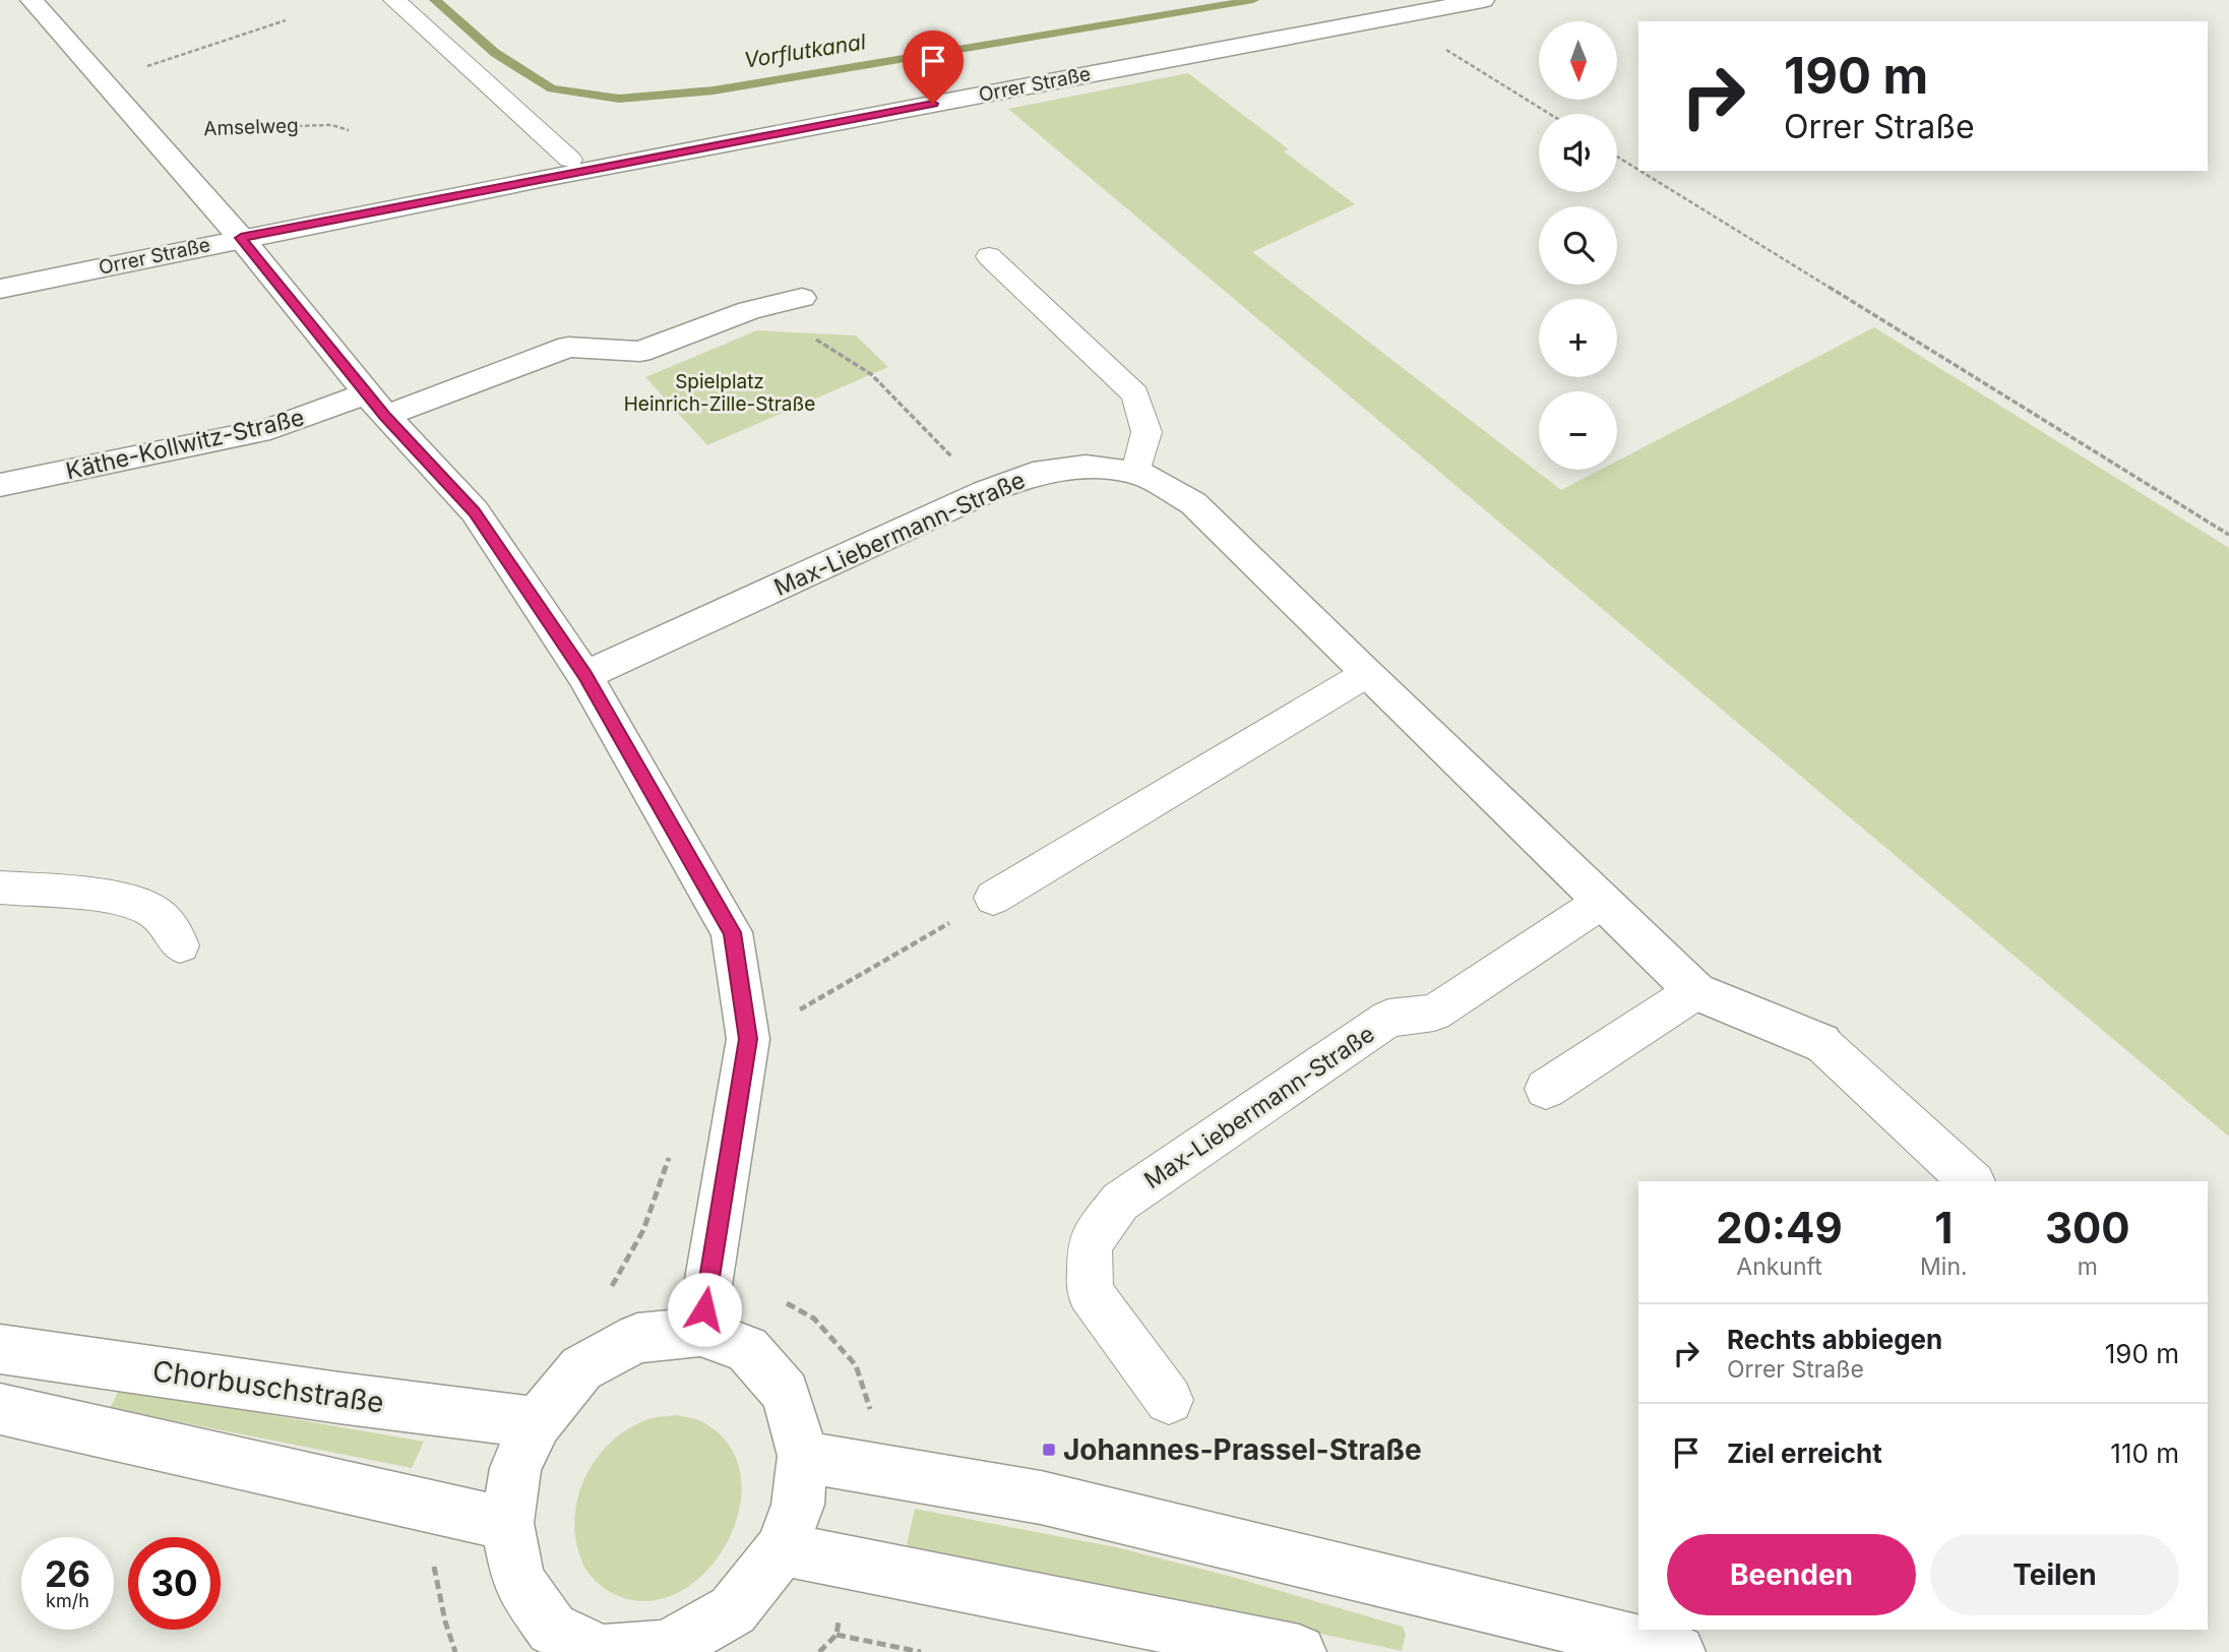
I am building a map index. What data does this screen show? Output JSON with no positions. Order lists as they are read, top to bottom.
{
  "streets": {
    "street": [
      "Orrer Straße",
      "Käthe-Kollwitz-Straße",
      "Max-Liebermann-Straße",
      "Chorbuschstraße"
    ],
    "path": ["Amselweg"]
  },
  "water": ["Vorflutkanal"],
  "parks": ["Spielplatz Heinrich-Zille-Straße"],
  "places": {
    "transit": ["Johannes-Prassel-Straße"]
  },
  "north": "bottom",
  "page": {
    "map_buttons": ["+", "−"],
    "turn": ["190 m", "Orrer Straße"],
    "eta": [
      "20:49",
      "Ankunft",
      "1",
      "Min.",
      "300",
      "m"
    ],
    "list": [
      {
        "name": "Rechts abbiegen",
        "note": "Orrer Straße",
        "value": "190 m"
      },
      {
        "name": "Ziel erreicht",
        "value": "110 m"
      }
    ],
    "buttons": ["Beenden", "Teilen"],
    "speed": "26 km/h",
    "limit": "30"
  }
}
